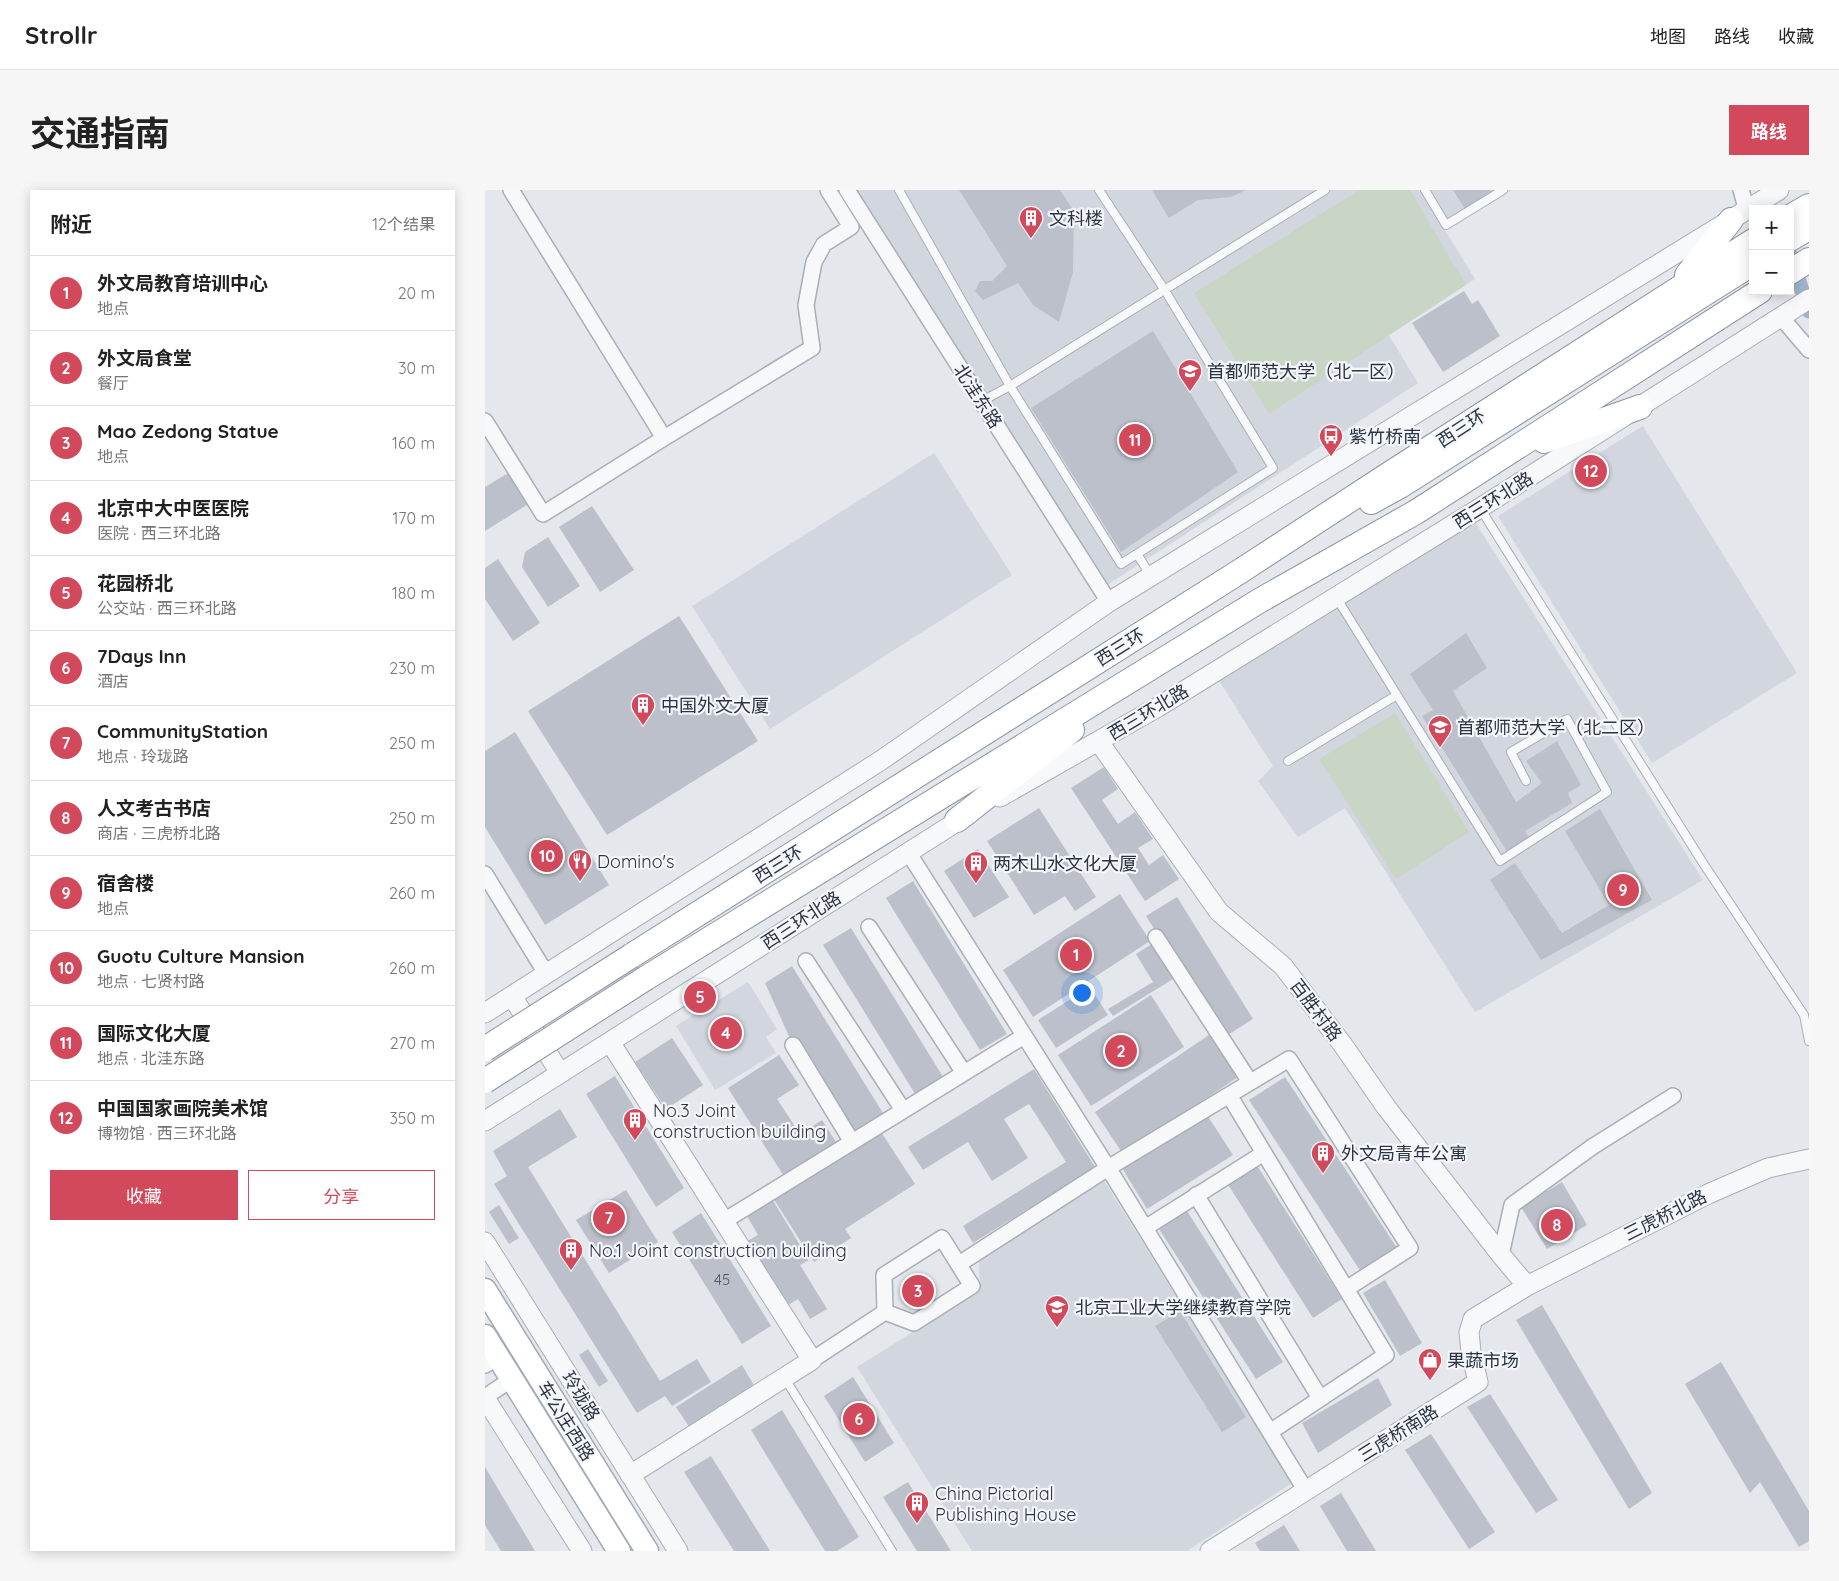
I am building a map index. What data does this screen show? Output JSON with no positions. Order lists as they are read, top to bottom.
{
  "streets": {
    "highway": ["西三环"],
    "main road": ["车公庄西路"],
    "street": [
      "北洼东路",
      "西三环北路",
      "百胜村路",
      "三虎桥北路",
      "玲珑路",
      "三虎桥南路"
    ]
  },
  "crossings": [
    ["西三环北路", "百胜村路"],
    ["百胜村路", "三虎桥北路"],
    ["百胜村路", "三虎桥南路"],
    ["三虎桥北路", "三虎桥南路"]
  ],
  "places": {
    "building": [
      "文科楼",
      "中国外文大厦",
      "两木山水文化大厦",
      "No.3 Joint construction building",
      "外文局青年公寓",
      "No.1 Joint construction building",
      "China Pictorial Publishing House"
    ],
    "school or university": ["首都师范大学（北一区）", "首都师范大学（北二区）", "北京工业大学继续教育学院"],
    "bus stop": ["紫竹桥南"],
    "restaurant": ["Domino's"],
    "shop": ["果蔬市场"]
  },
  "house_numbers": ["45"],
  "page": {
    "header": "Strollr",
    "nav": ["地图", "路线", "收藏"],
    "title": "交通指南",
    "buttons": [
      "路线",
      ["收藏", "分享"]
    ],
    "heading": ["附近", "12个结果"],
    "map_buttons": ["+", "−"],
    "list": [
      {
        "mark": "1",
        "name": "外文局教育培训中心",
        "note": "地点",
        "value": "20 m"
      },
      {
        "mark": "2",
        "name": "外文局食堂",
        "note": "餐厅",
        "value": "30 m"
      },
      {
        "mark": "3",
        "name": "Mao Zedong Statue",
        "note": "地点",
        "value": "160 m"
      },
      {
        "mark": "4",
        "name": "北京中大中医医院",
        "note": "医院 · 西三环北路",
        "value": "170 m"
      },
      {
        "mark": "5",
        "name": "花园桥北",
        "note": "公交站 · 西三环北路",
        "value": "180 m"
      },
      {
        "mark": "6",
        "name": "7Days Inn",
        "note": "酒店",
        "value": "230 m"
      },
      {
        "mark": "7",
        "name": "CommunityStation",
        "note": "地点 · 玲珑路",
        "value": "250 m"
      },
      {
        "mark": "8",
        "name": "人文考古书店",
        "note": "商店 · 三虎桥北路",
        "value": "250 m"
      },
      {
        "mark": "9",
        "name": "宿舍楼",
        "note": "地点",
        "value": "260 m"
      },
      {
        "mark": "10",
        "name": "Guotu Culture Mansion",
        "note": "地点 · 七贤村路",
        "value": "260 m"
      },
      {
        "mark": "11",
        "name": "国际文化大厦",
        "note": "地点 · 北洼东路",
        "value": "270 m"
      },
      {
        "mark": "12",
        "name": "中国国家画院美术馆",
        "note": "博物馆 · 西三环北路",
        "value": "350 m"
      }
    ],
    "pins": [
      "11",
      "12",
      "10",
      "9",
      "1",
      "5",
      "4",
      "2",
      "7",
      "8",
      "3",
      "6"
    ]
  }
}
